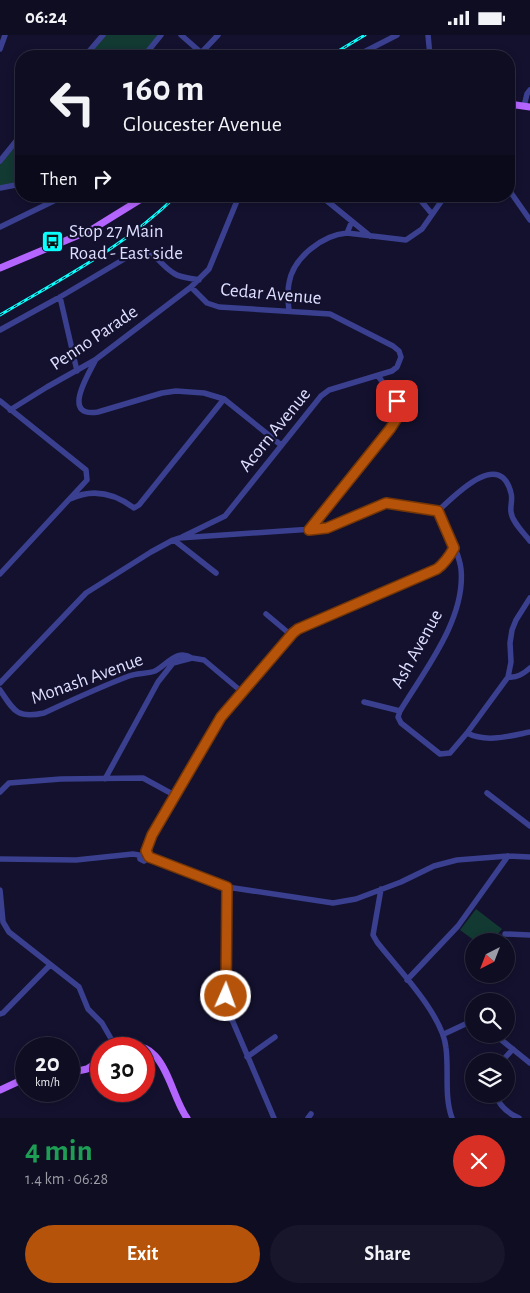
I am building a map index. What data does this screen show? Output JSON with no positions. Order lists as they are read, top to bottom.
{
  "streets": {
    "street": [
      "Cedar Avenue",
      "Penno Parade",
      "Acorn Avenue",
      "Ash Avenue",
      "Monash Avenue"
    ]
  },
  "crossings": [
    ["Cedar Avenue", "Penno Parade"],
    ["Cedar Avenue", "Acorn Avenue"]
  ],
  "places": {
    "bus stop": ["Stop 27 Main Road - East side"]
  },
  "north": "bottom left",
  "page": {
    "status": "06:24",
    "turn": ["160 m", "Gloucester Avenue"],
    "then": "Then",
    "speed": "20 km/h",
    "limit": "30",
    "heading": ["4 min", "1.4 km · 06:28"],
    "buttons": ["Exit", "Share"]
  }
}
